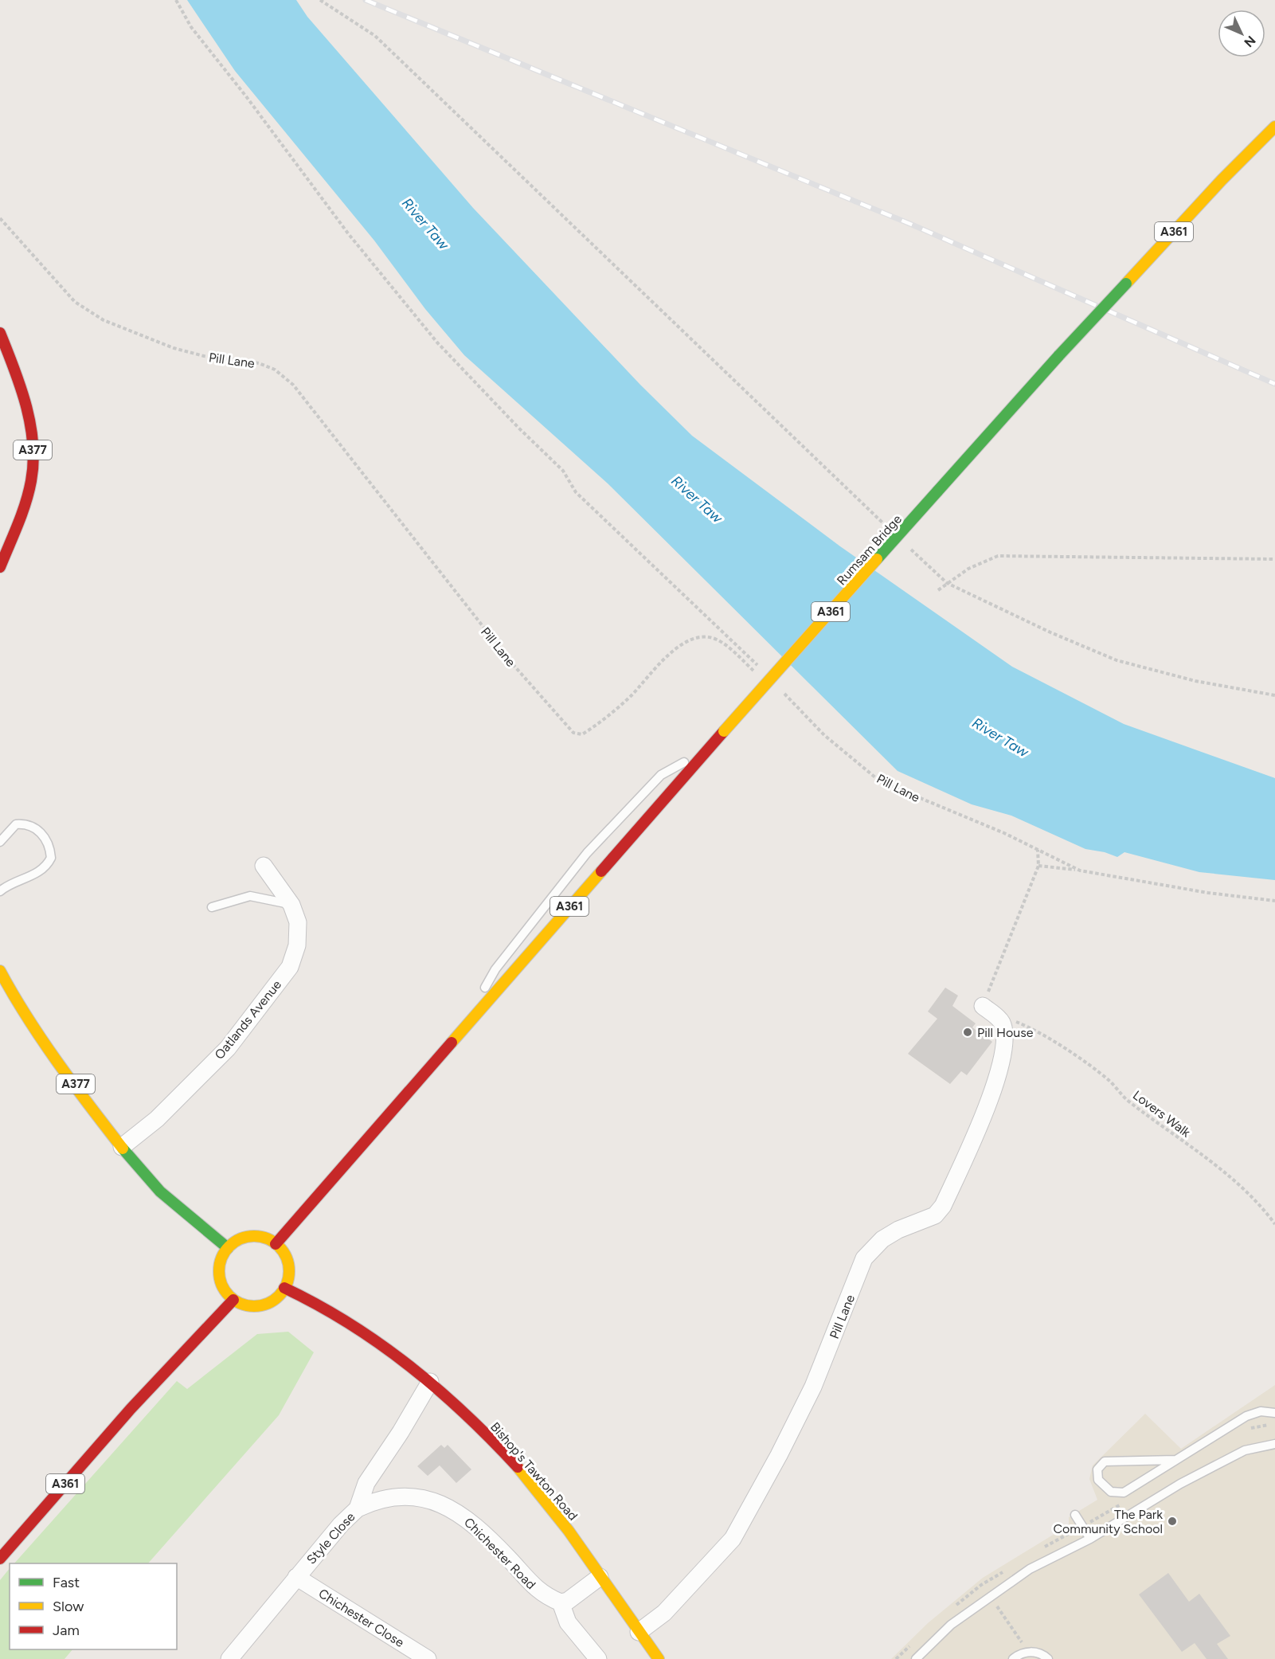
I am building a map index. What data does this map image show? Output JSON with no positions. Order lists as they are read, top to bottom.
{
  "streets": {
    "main road": [
      "A361",
      "A377",
      "Rumsam Bridge",
      "Bishop's Tawton Road"
    ],
    "street": [
      "Pill Lane",
      "Oatlands Avenue",
      "Style Close",
      "Chichester Road",
      "Chichester Close"
    ],
    "path": ["Lovers Walk"]
  },
  "crossings": [
    ["A361", "A377"],
    ["A361", "Rumsam Bridge"],
    ["A361", "Bishop's Tawton Road"],
    ["Pill Lane", "Lovers Walk"],
    ["Pill Lane", "Bishop's Tawton Road"],
    ["A377", "Oatlands Avenue"],
    ["A377", "Bishop's Tawton Road"],
    ["Bishop's Tawton Road", "Style Close"],
    ["Style Close", "Chichester Road"],
    ["Style Close", "Chichester Close"]
  ],
  "water": ["River Taw"],
  "places": ["Pill House", "The Park Community School"],
  "legend": ["Fast", "Slow", "Jam"],
  "north": "bottom right"
}
